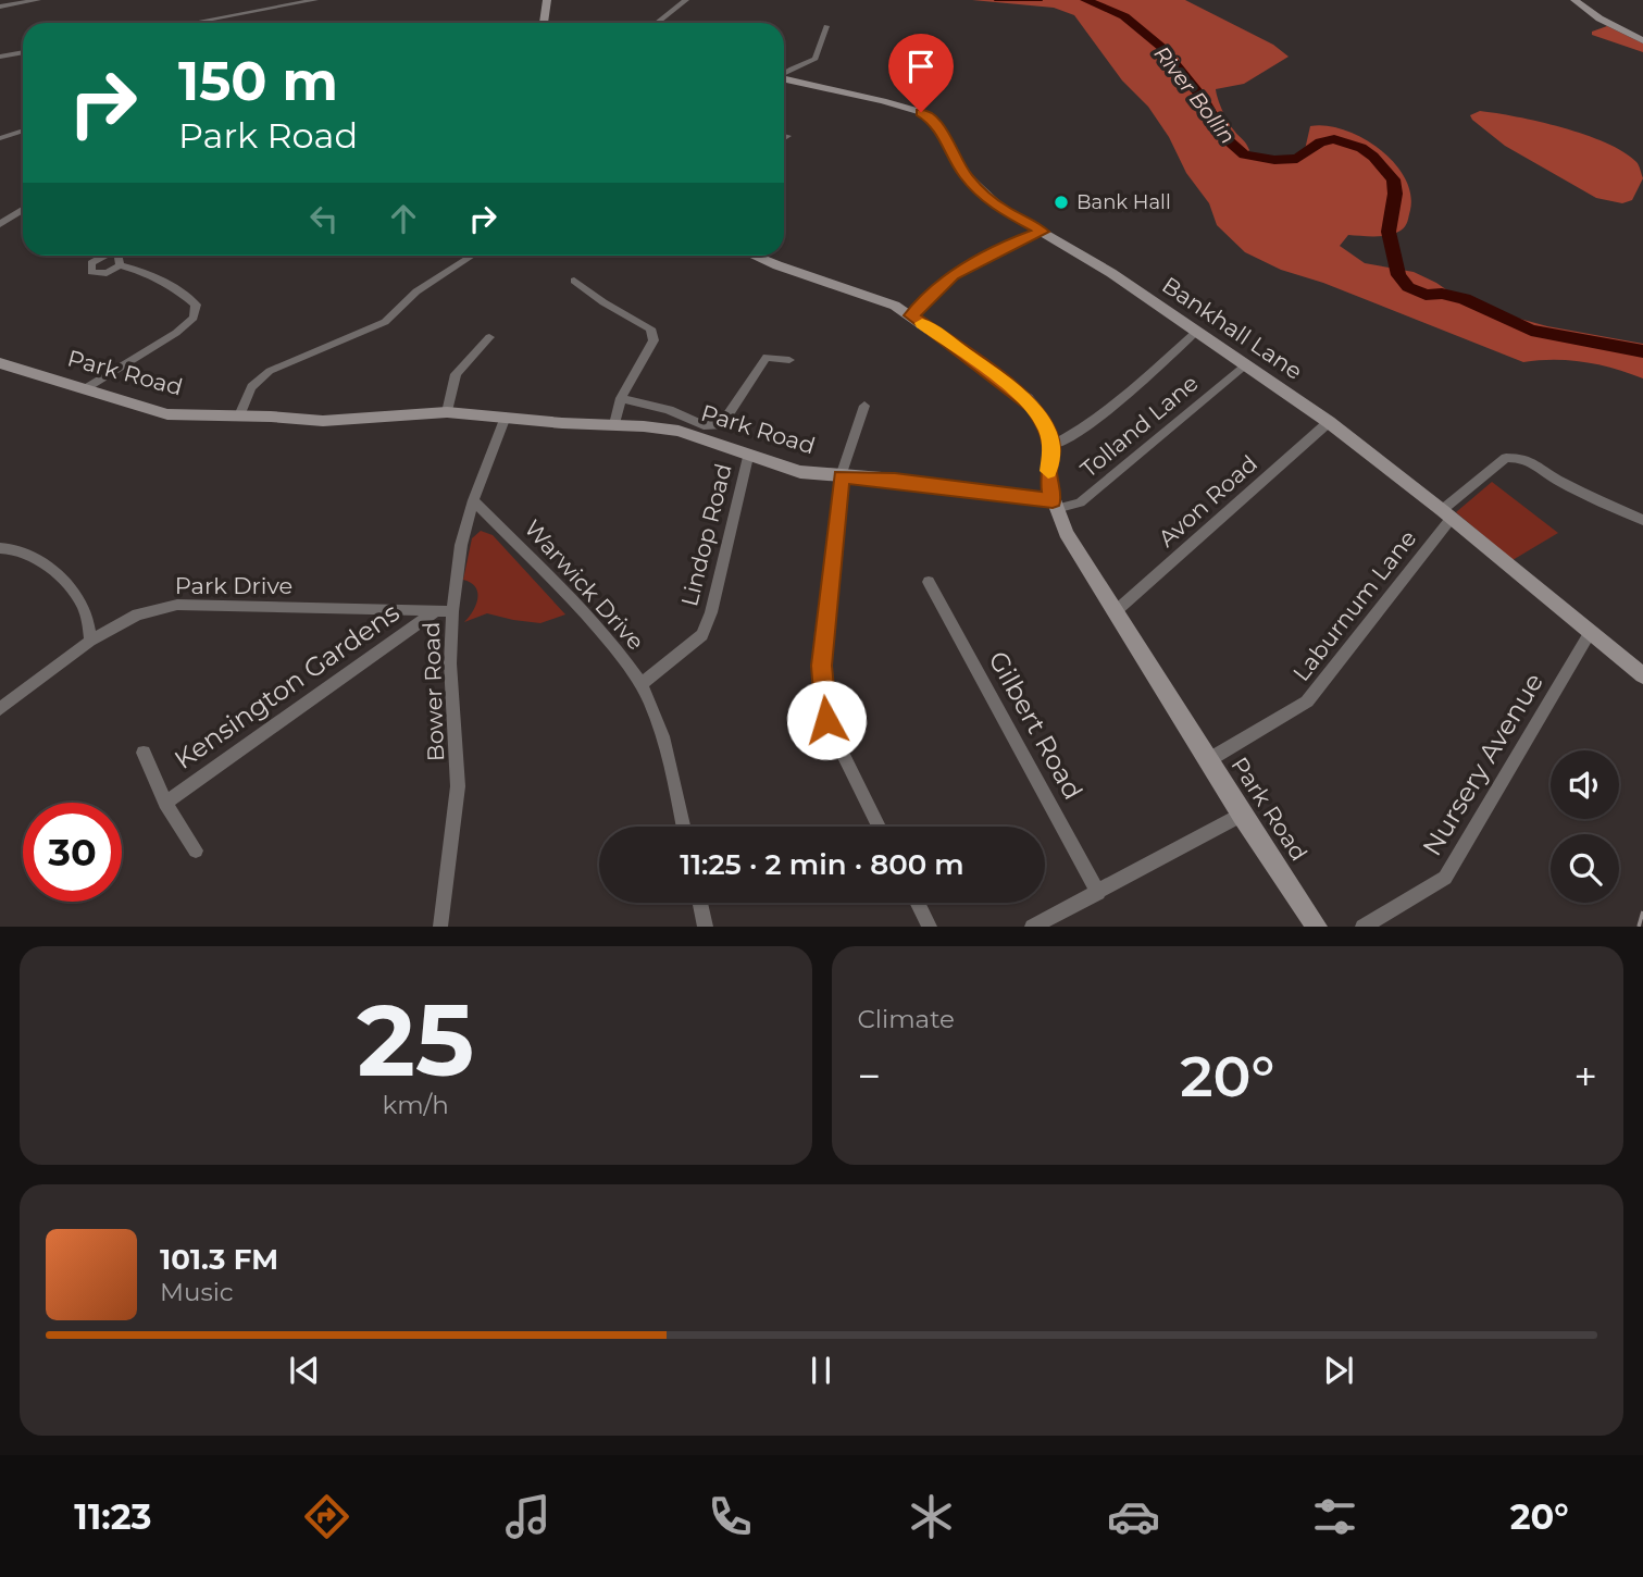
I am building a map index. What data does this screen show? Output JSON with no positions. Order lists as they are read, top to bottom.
{
  "streets": {
    "street": [
      "Bankhall Lane",
      "Park Road",
      "Tolland Lane",
      "Avon Road",
      "Lindop Road",
      "Warwick Drive",
      "Park Drive",
      "Laburnum Lane",
      "Kensington Gardens",
      "Bower Road",
      "Gilbert Road",
      "Nursery Avenue"
    ]
  },
  "crossings": [
    ["Bankhall Lane", "Tolland Lane"],
    ["Bankhall Lane", "Avon Road"],
    ["Bankhall Lane", "Laburnum Lane"],
    ["Bankhall Lane", "Nursery Avenue"],
    ["Park Road", "Tolland Lane"],
    ["Park Road", "Avon Road"],
    ["Park Road", "Lindop Road"],
    ["Park Road", "Laburnum Lane"],
    ["Park Road", "Bower Road"],
    ["Lindop Road", "Warwick Drive"],
    ["Warwick Drive", "Bower Road"],
    ["Park Drive", "Kensington Gardens"],
    ["Park Drive", "Bower Road"],
    ["Kensington Gardens", "Bower Road"]
  ],
  "water": ["River Bollin"],
  "places": ["Bank Hall"],
  "page": {
    "turn": ["150 m", "Park Road"],
    "limit": "30",
    "trip": "11:25 · 2 min · 800 m",
    "tile": [
      ["25", "km/h"],
      "Climate"
    ],
    "heat": ["−", "20°", "+"],
    "song": ["101.3 FM", "Music"],
    "tabs": ["11:23", "20°"]
  }
}
